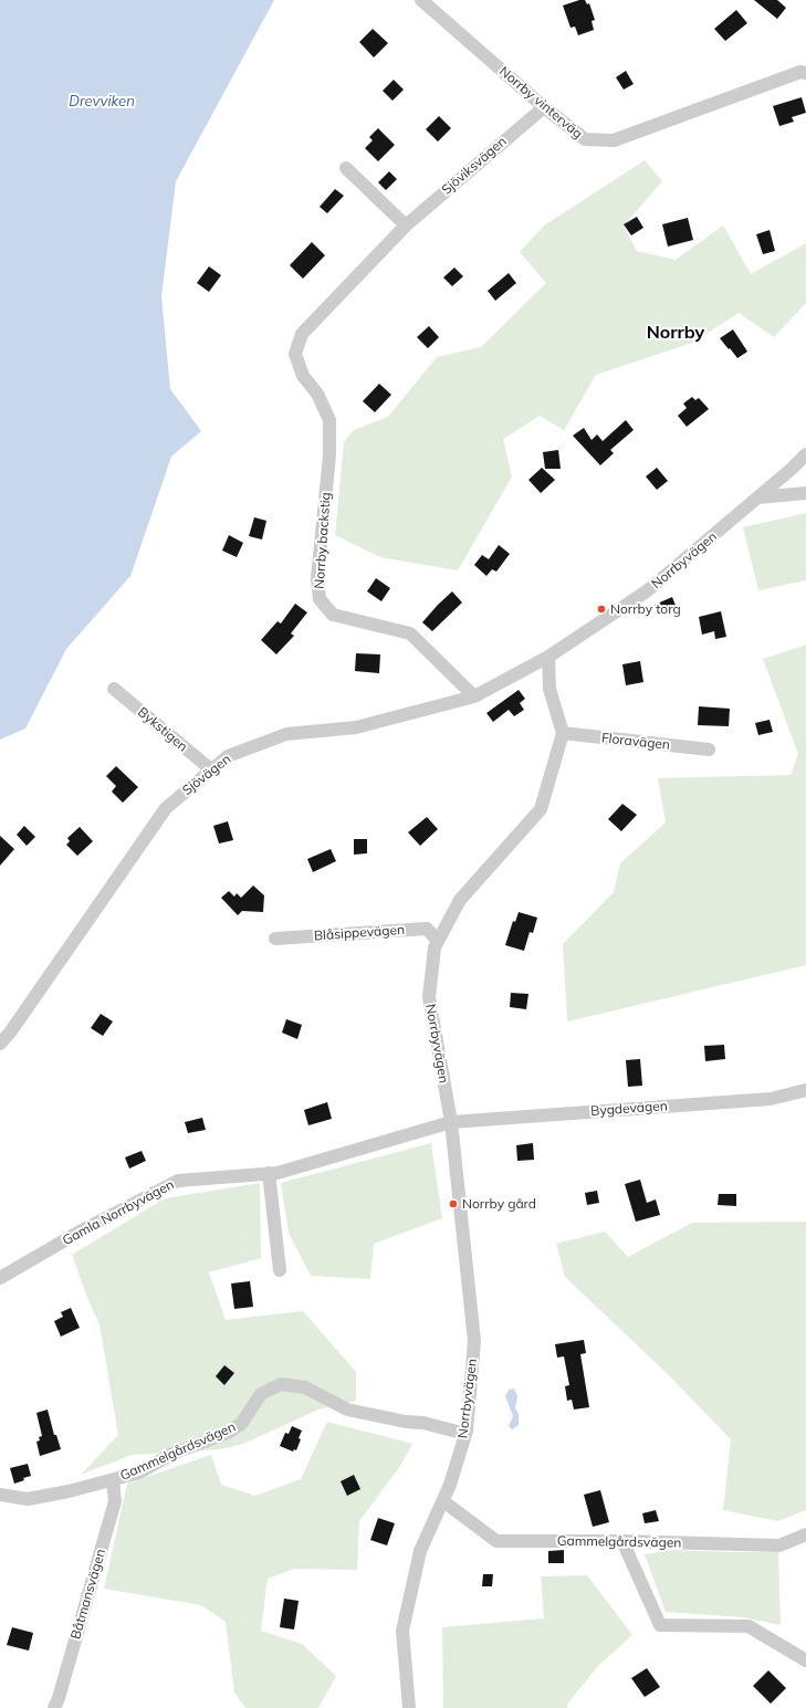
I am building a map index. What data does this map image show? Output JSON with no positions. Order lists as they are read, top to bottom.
{
  "streets": {
    "street": [
      "Norrby vinterväg",
      "Sjöviksvägen",
      "Norrby backstig",
      "Norrbyvägen",
      "Bykstigen",
      "Floravägen",
      "Sjövägen",
      "Blåsippevägen",
      "Bygdevägen",
      "Gamla Norrbyvägen",
      "Gammelgårdsvägen",
      "Båtmansvägen"
    ]
  },
  "crossings": [
    ["Norrby vinterväg", "Sjöviksvägen"],
    ["Sjöviksvägen", "Norrby backstig"],
    ["Norrby backstig", "Sjövägen"],
    ["Norrbyvägen", "Floravägen"],
    ["Norrbyvägen", "Sjövägen"],
    ["Norrbyvägen", "Blåsippevägen"],
    ["Norrbyvägen", "Bygdevägen"],
    ["Norrbyvägen", "Gamla Norrbyvägen"],
    ["Norrbyvägen", "Gammelgårdsvägen"],
    ["Bykstigen", "Sjövägen"],
    ["Bygdevägen", "Gamla Norrbyvägen"],
    ["Gammelgårdsvägen", "Båtmansvägen"]
  ],
  "districts": ["Norrby"],
  "water": ["Drevviken"],
  "places": ["Norrby torg", "Norrby gård"]
}
